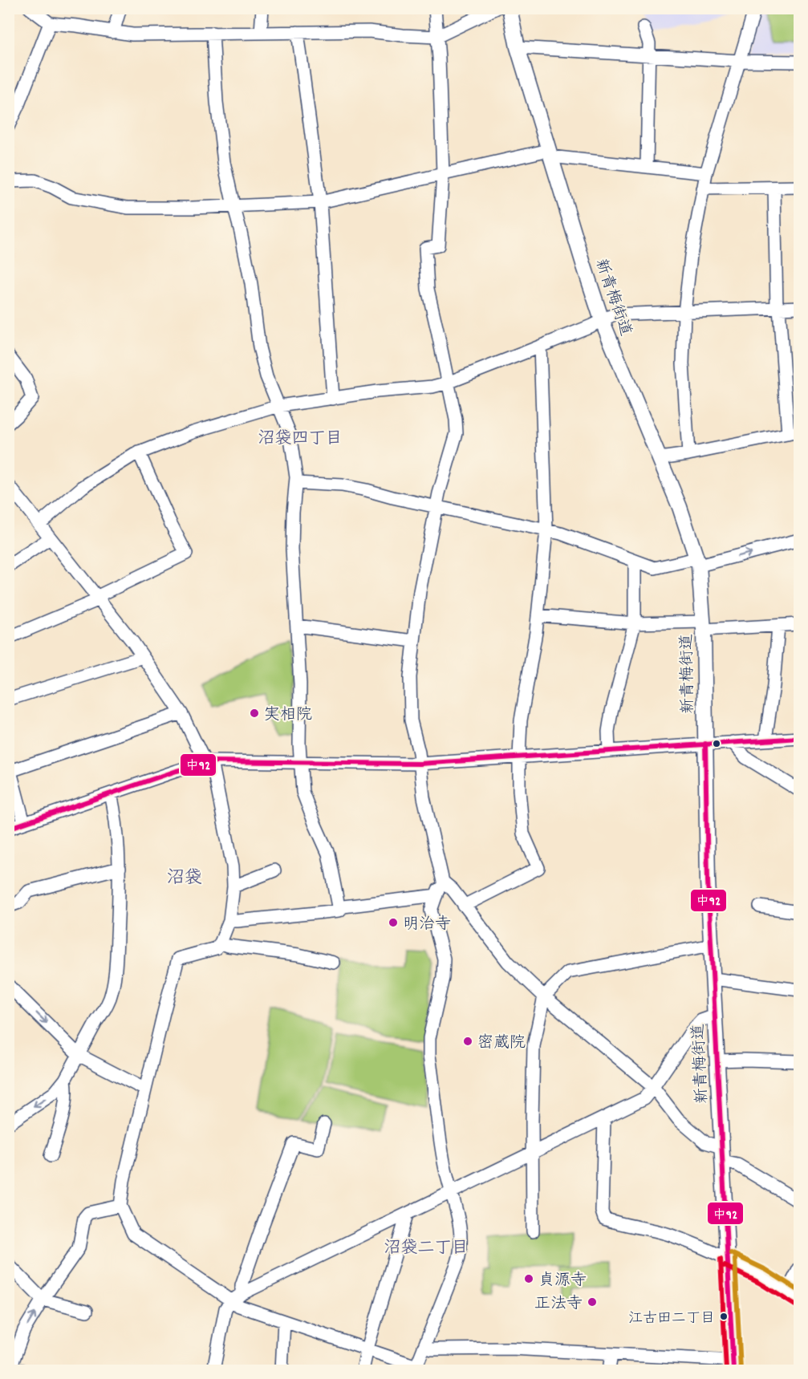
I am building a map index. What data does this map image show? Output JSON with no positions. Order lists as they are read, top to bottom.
{
  "streets": {
    "main road": ["新青梅街道"]
  },
  "districts": ["沼袋四丁目", "沼袋", "沼袋二丁目"],
  "places": [
    "実相院",
    "明治寺",
    "密蔵院",
    "貞源寺",
    "正法寺",
    "江古田二丁目"
  ],
  "lines": ["transit line 中92"]
}
